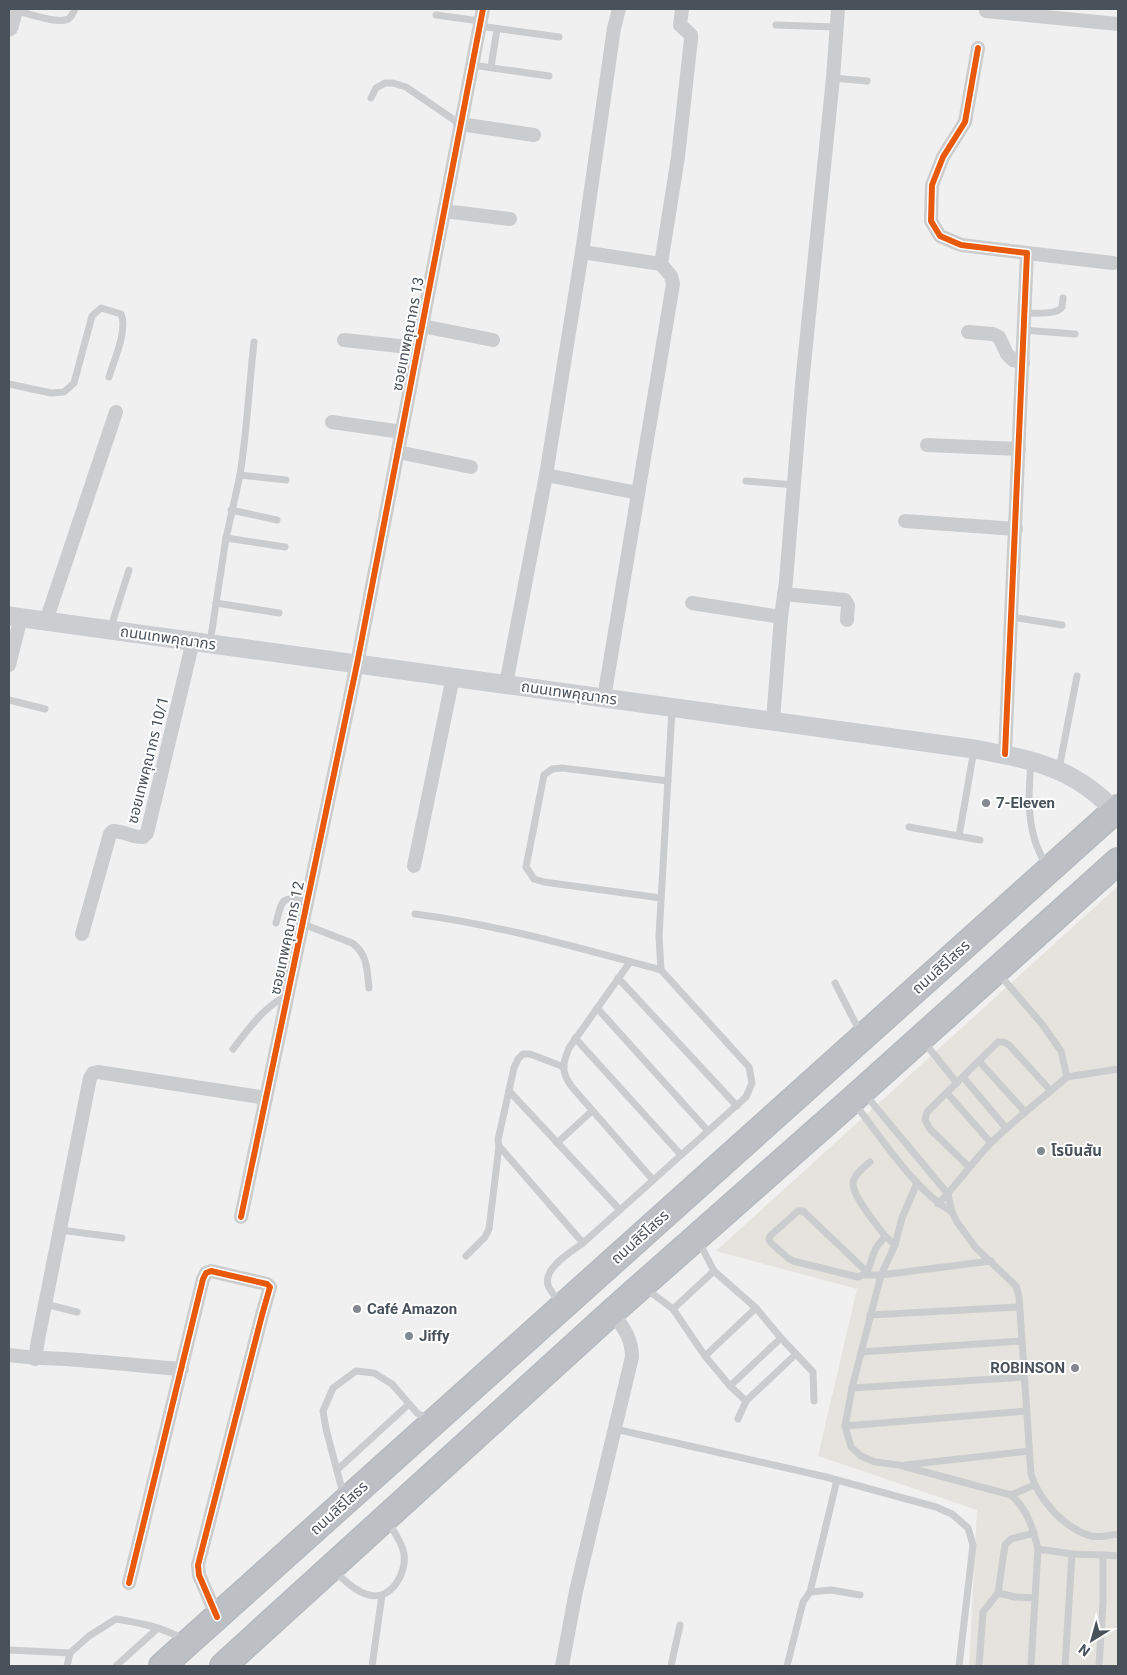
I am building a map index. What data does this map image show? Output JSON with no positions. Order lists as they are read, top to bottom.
{
  "streets": {
    "highway": ["ถนนสิริโสธร"],
    "main road": ["ถนนเทพคุณากร"],
    "street": ["ซอยเทพคุณากร 13", "ซอยเทพคุณากร 10/1", "ซอยเทพคุณากร 12"]
  },
  "crossings": [
    ["ซอยเทพคุณากร 13", "ถนนเทพคุณากร"],
    ["ซอยเทพคุณากร 13", "ซอยเทพคุณากร 12"],
    ["ถนนเทพคุณากร", "ซอยเทพคุณากร 10/1"],
    ["ถนนเทพคุณากร", "ซอยเทพคุณากร 12"],
    ["ถนนเทพคุณากร", "ถนนสิริโสธร"]
  ],
  "places": [
    "7-Eleven",
    "โรบินสัน",
    "Café Amazon",
    "Jiffy",
    "ROBINSON"
  ],
  "north": "bottom left"
}
